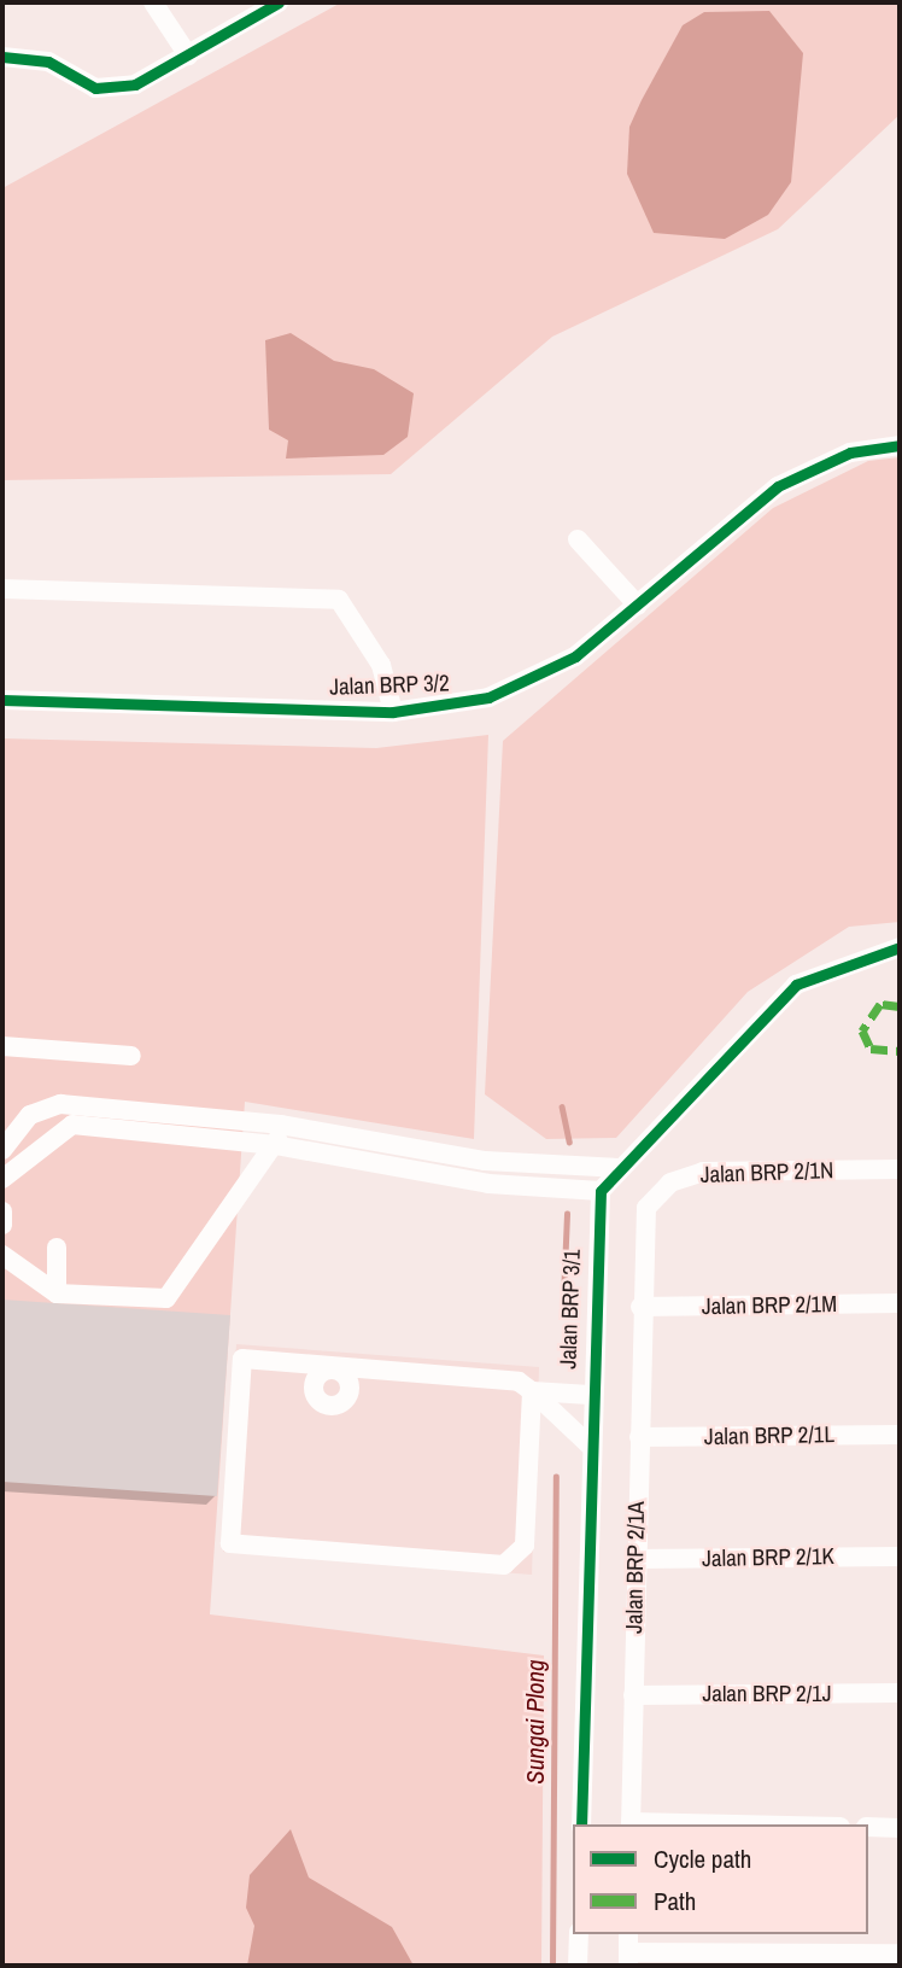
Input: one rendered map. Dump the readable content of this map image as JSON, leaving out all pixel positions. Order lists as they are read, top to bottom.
{
  "streets": {
    "street": [
      "Jalan BRP 3/2",
      "Jalan BRP 2/1N",
      "Jalan BRP 2/1M",
      "Jalan BRP 3/1",
      "Jalan BRP 2/1L",
      "Jalan BRP 2/1K",
      "Jalan BRP 2/1A",
      "Jalan BRP 2/1J"
    ]
  },
  "crossings": [
    ["Jalan BRP 2/1N", "Jalan BRP 2/1M"],
    ["Jalan BRP 2/1N", "Jalan BRP 2/1A"],
    ["Jalan BRP 2/1M", "Jalan BRP 2/1A"],
    ["Jalan BRP 2/1L", "Jalan BRP 2/1A"],
    ["Jalan BRP 2/1K", "Jalan BRP 2/1A"],
    ["Jalan BRP 2/1A", "Jalan BRP 2/1J"]
  ],
  "water": ["Sungai Plong"],
  "legend": ["Cycle path", "Path"]
}
